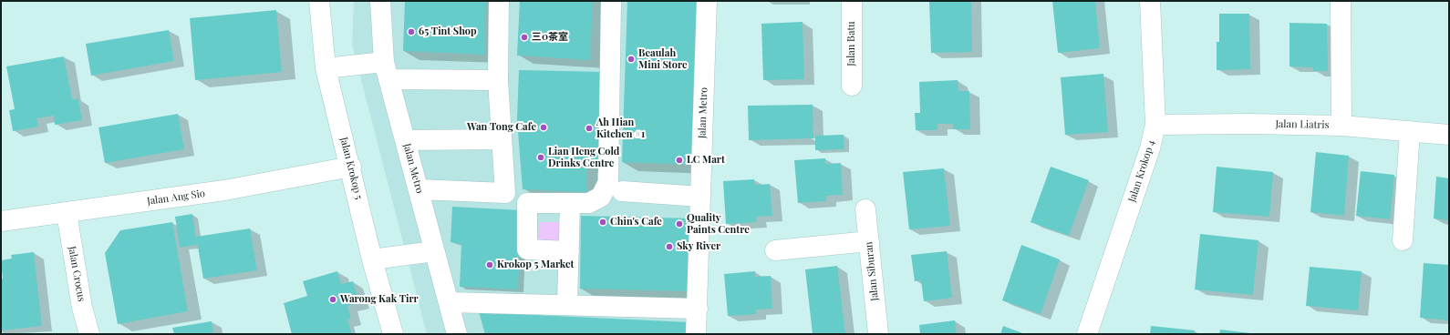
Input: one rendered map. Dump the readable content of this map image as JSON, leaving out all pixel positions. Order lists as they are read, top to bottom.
{
  "streets": {
    "street": [
      "Jalan Batu",
      "Jalan Metro",
      "Jalan Liatris",
      "Jalan Krokop 5",
      "Jalan Krokop 4",
      "Jalan Ang Sio",
      "Jalan Siburan",
      "Jalan Crocus"
    ]
  },
  "crossings": [
    ["Jalan Liatris", "Jalan Krokop 4"],
    ["Jalan Krokop 5", "Jalan Ang Sio"],
    ["Jalan Ang Sio", "Jalan Crocus"]
  ],
  "places": [
    "65 Tint Shop",
    "三0茶室",
    "Beaulah Mini Store",
    "Wan Tong Cafe",
    "Ah Hian Kitchen #1",
    "Lian Heng Cold Drinks Centre",
    "LC Mart",
    "Chin's Cafe",
    "Quality Paints Centre",
    "Sky River",
    "Krokop 5 Market",
    "Warong Kak Tirr"
  ]
}
